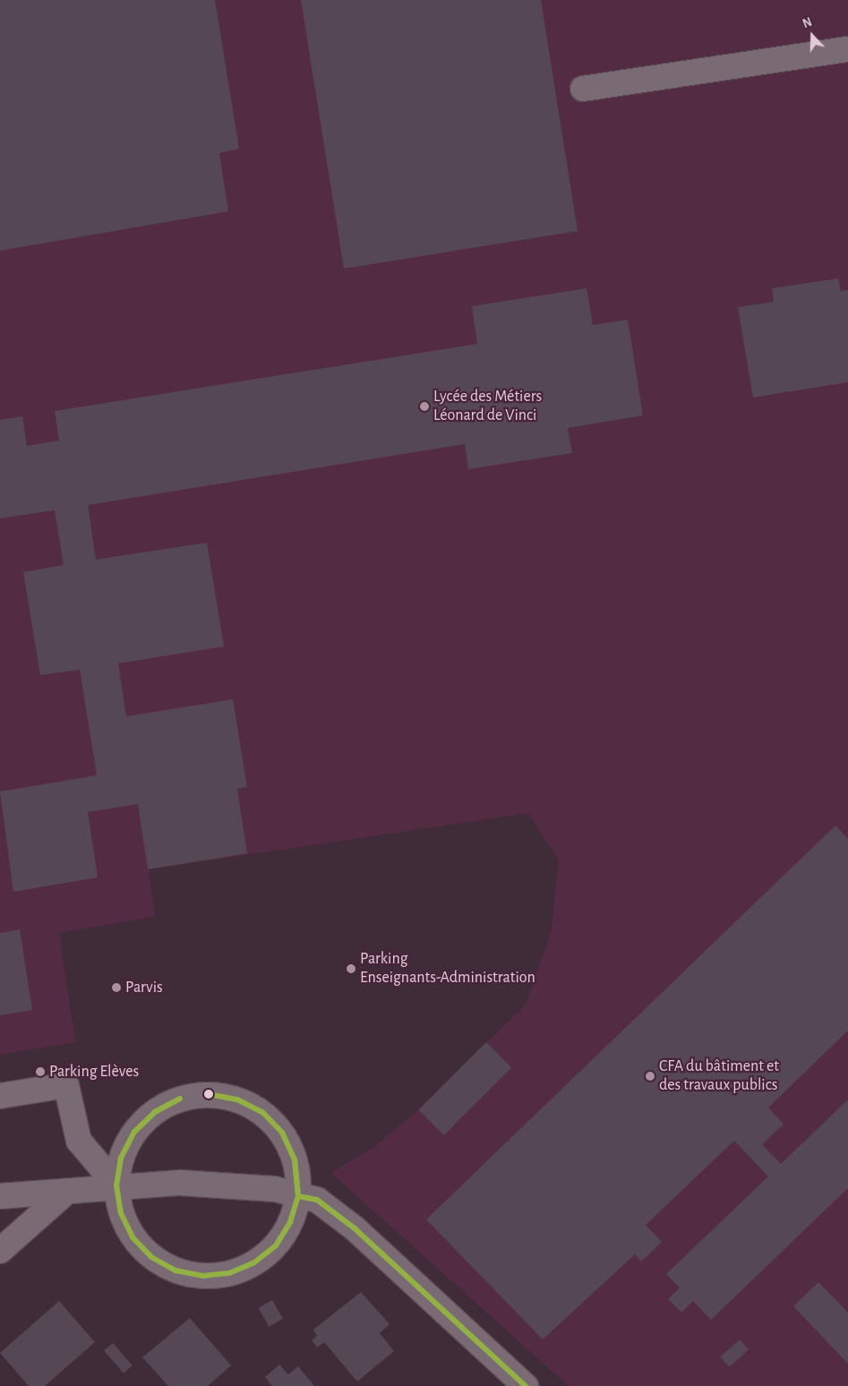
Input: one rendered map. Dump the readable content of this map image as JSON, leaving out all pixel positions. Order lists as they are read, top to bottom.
{
  "places": [
    "Lycée des Métiers Léonard de Vinci",
    "Parking Enseignants-Administration",
    "Parvis",
    "Parking Elèves",
    "CFA du bâtiment et des travaux publics"
  ],
  "north": "top"
}
